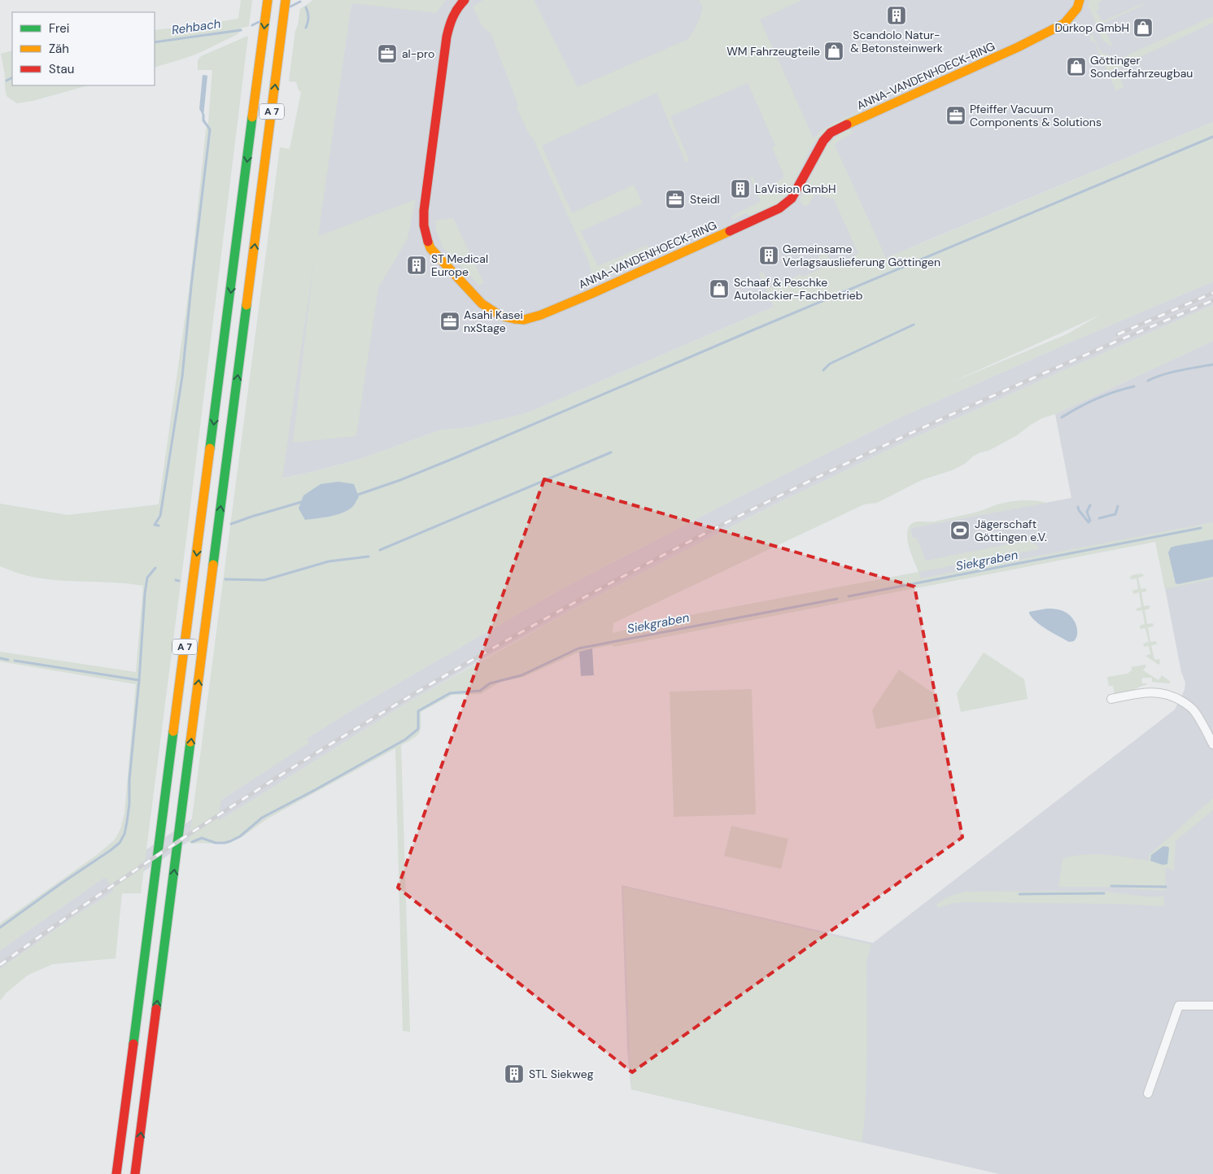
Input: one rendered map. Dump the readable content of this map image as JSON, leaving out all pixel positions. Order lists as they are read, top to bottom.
{
  "streets": {
    "main road": ["ANNA-VANDENHOECK-RING", "A 7"]
  },
  "water": ["Rehbach", "Siekgraben"],
  "places": {
    "building": [
      "Scandolo Natur- & Betonsteinwerk",
      "LaVision GmbH",
      "Gemeinsame Verlagsauslieferung Göttingen",
      "ST Medical Europe",
      "STL Siekweg"
    ],
    "shop": [
      "Dürkop GmbH",
      "WM Fahrzeugteile",
      "Göttinger Sonderfahrzeugbau",
      "Schaaf & Peschke Autolackier-Fachbetrieb"
    ],
    "office": [
      "al-pro",
      "Pfeiffer Vacuum Components & Solutions",
      "Steidl",
      "Asahi Kasei nxStage"
    ],
    "sports": ["Jägerschaft Göttingen e.V."]
  },
  "legend": ["Frei", "Zäh", "Stau"]
}
